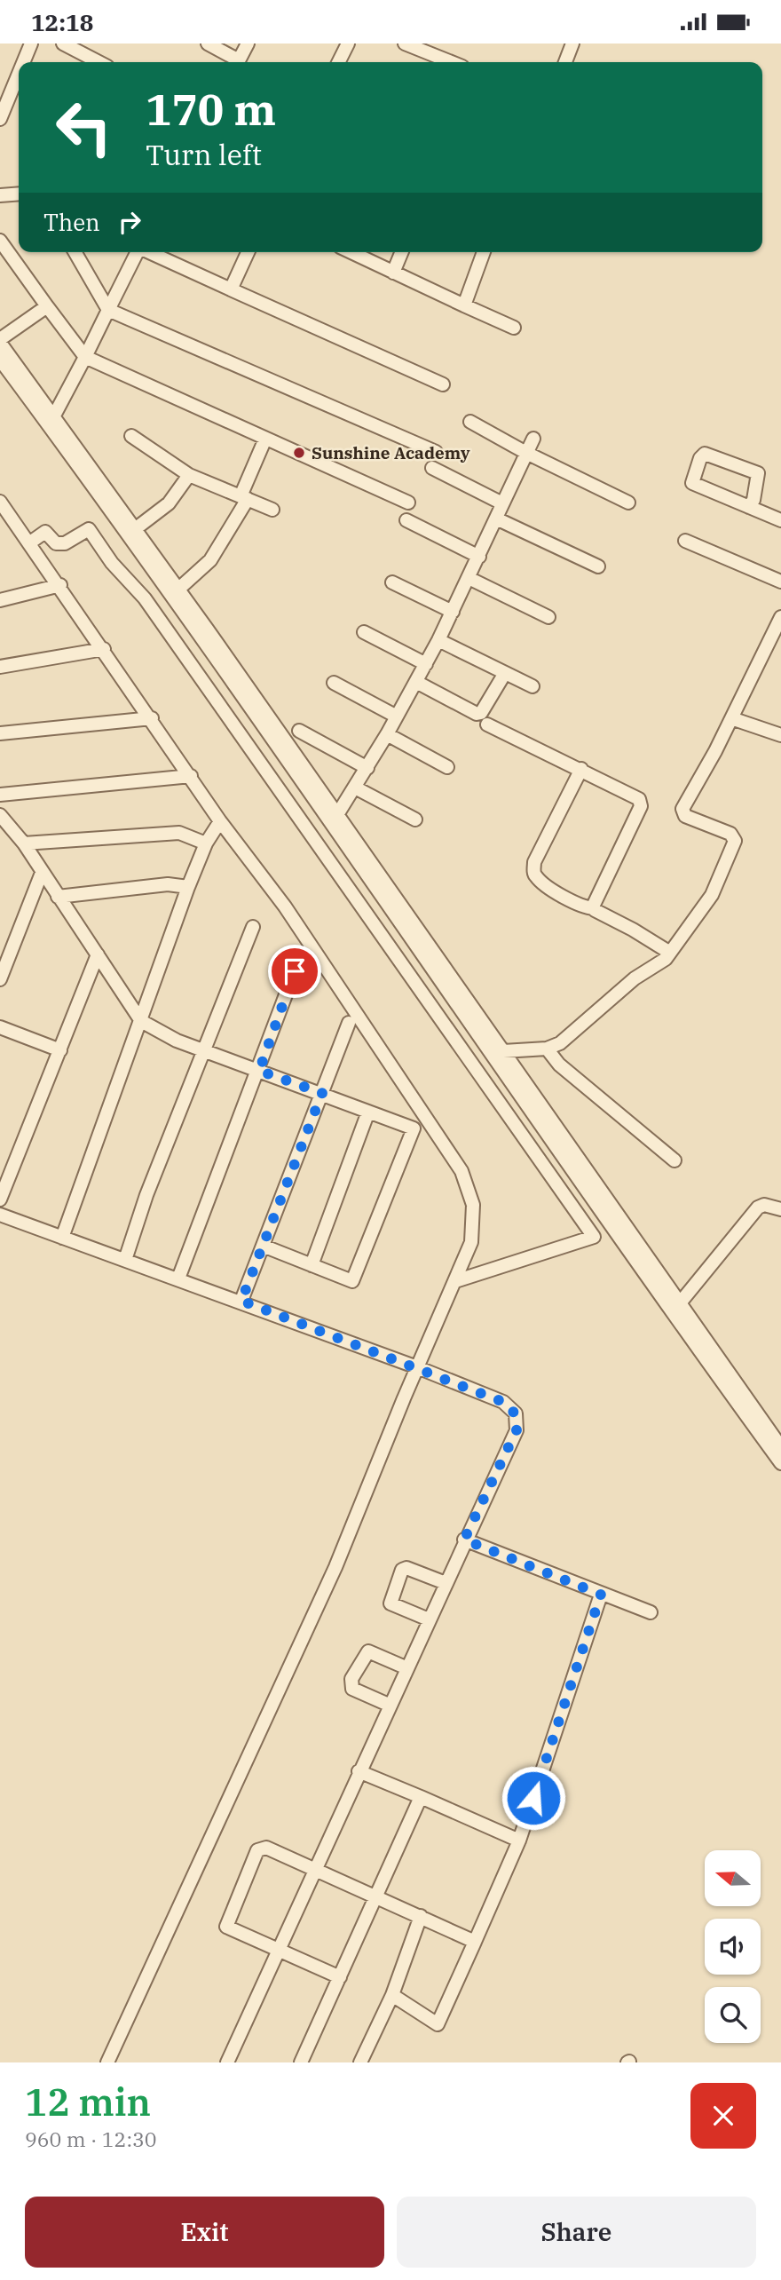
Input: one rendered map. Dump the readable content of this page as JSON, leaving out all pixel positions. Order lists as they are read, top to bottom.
{
  "places": ["Sunshine Academy"],
  "north": "left",
  "page": {
    "status": "12:18",
    "turn": ["170 m", "Turn left"],
    "then": "Then",
    "heading": ["12 min", "960 m · 12:30"],
    "buttons": ["Exit", "Share"]
  }
}
